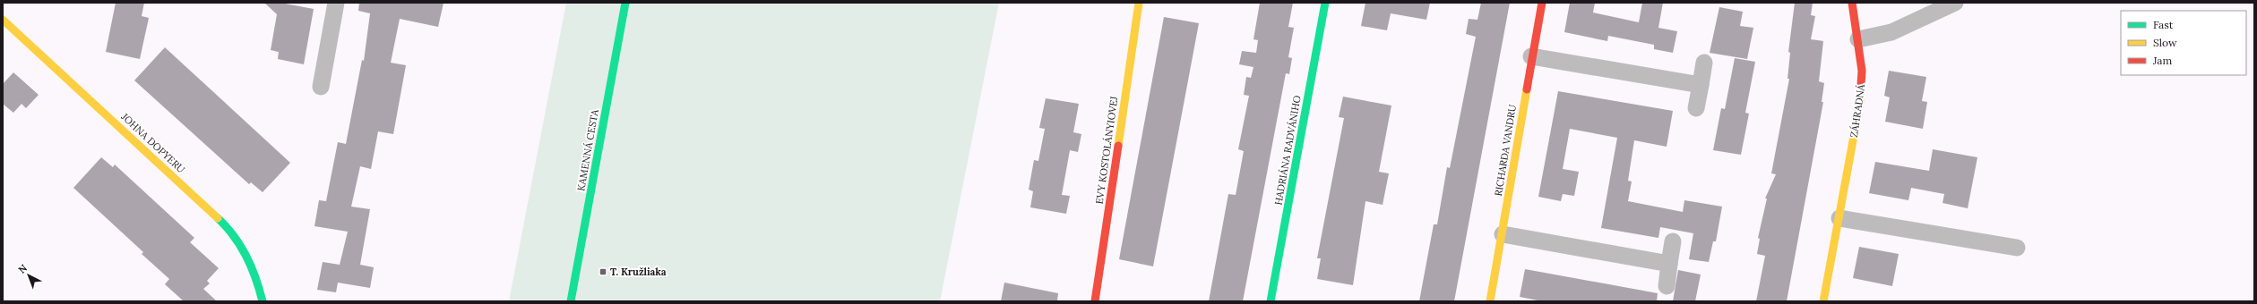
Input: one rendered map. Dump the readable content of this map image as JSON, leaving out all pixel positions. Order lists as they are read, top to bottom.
{
  "streets": {
    "street": [
      "ZÁHRADNÁ",
      "JOHNA DOPYERU",
      "KAMENNÁ CESTA",
      "EVY KOSTOLÁNYIOVEJ",
      "HADRIÁNA RADVÁNIHO",
      "RICHARDA VANDRU"
    ]
  },
  "places": {
    "transit": ["T. Kružliaka"]
  },
  "legend": ["Fast", "Slow", "Jam"],
  "north": "top left"
}
